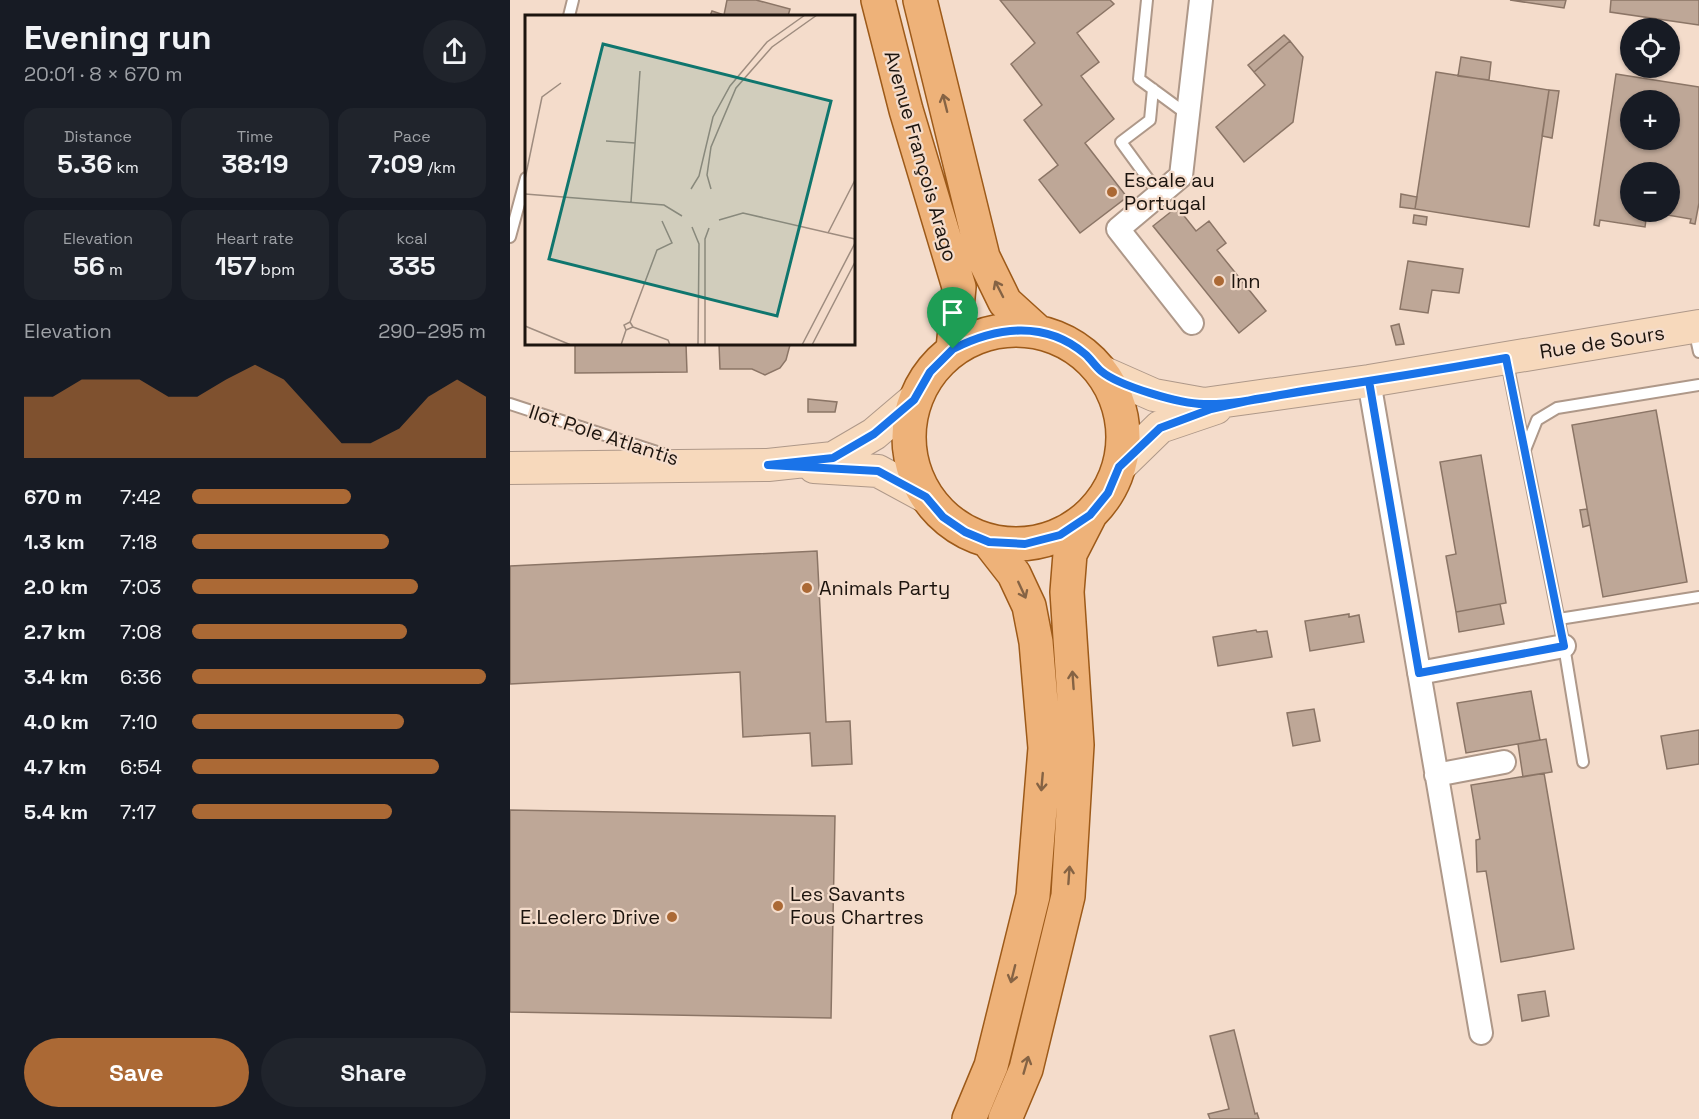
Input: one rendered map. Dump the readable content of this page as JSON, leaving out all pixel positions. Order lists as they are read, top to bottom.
{
  "streets": {
    "main road": ["Avenue François Arago", "Rue de Sours"],
    "lane": ["Ilot Pole Atlantis"]
  },
  "places": [
    "Escale au Portugal",
    "Inn",
    "Animals Party",
    "Les Savants Fous Chartres",
    "E.Leclerc Drive"
  ],
  "page": {
    "heading": ["Evening run", "20:01 · 8 × 670 m"],
    "map_buttons": ["+", "−"],
    "stats": [
      ["Distance", "5.36 km"],
      ["Time", "38:19"],
      ["Pace", "7:09 /km"],
      ["Elevation", "56 m"],
      ["Heart rate", "157 bpm"],
      ["kcal", "335"]
    ],
    "chart": ["Elevation", "290–295 m"],
    "list": [
      {
        "name": "670 m",
        "note": "7:42"
      },
      {
        "name": "1.3 km",
        "note": "7:18"
      },
      {
        "name": "2.0 km",
        "note": "7:03"
      },
      {
        "name": "2.7 km",
        "note": "7:08"
      },
      {
        "name": "3.4 km",
        "note": "6:36"
      },
      {
        "name": "4.0 km",
        "note": "7:10"
      },
      {
        "name": "4.7 km",
        "note": "6:54"
      },
      {
        "name": "5.4 km",
        "note": "7:17"
      }
    ],
    "buttons": ["Save", "Share"]
  }
}
